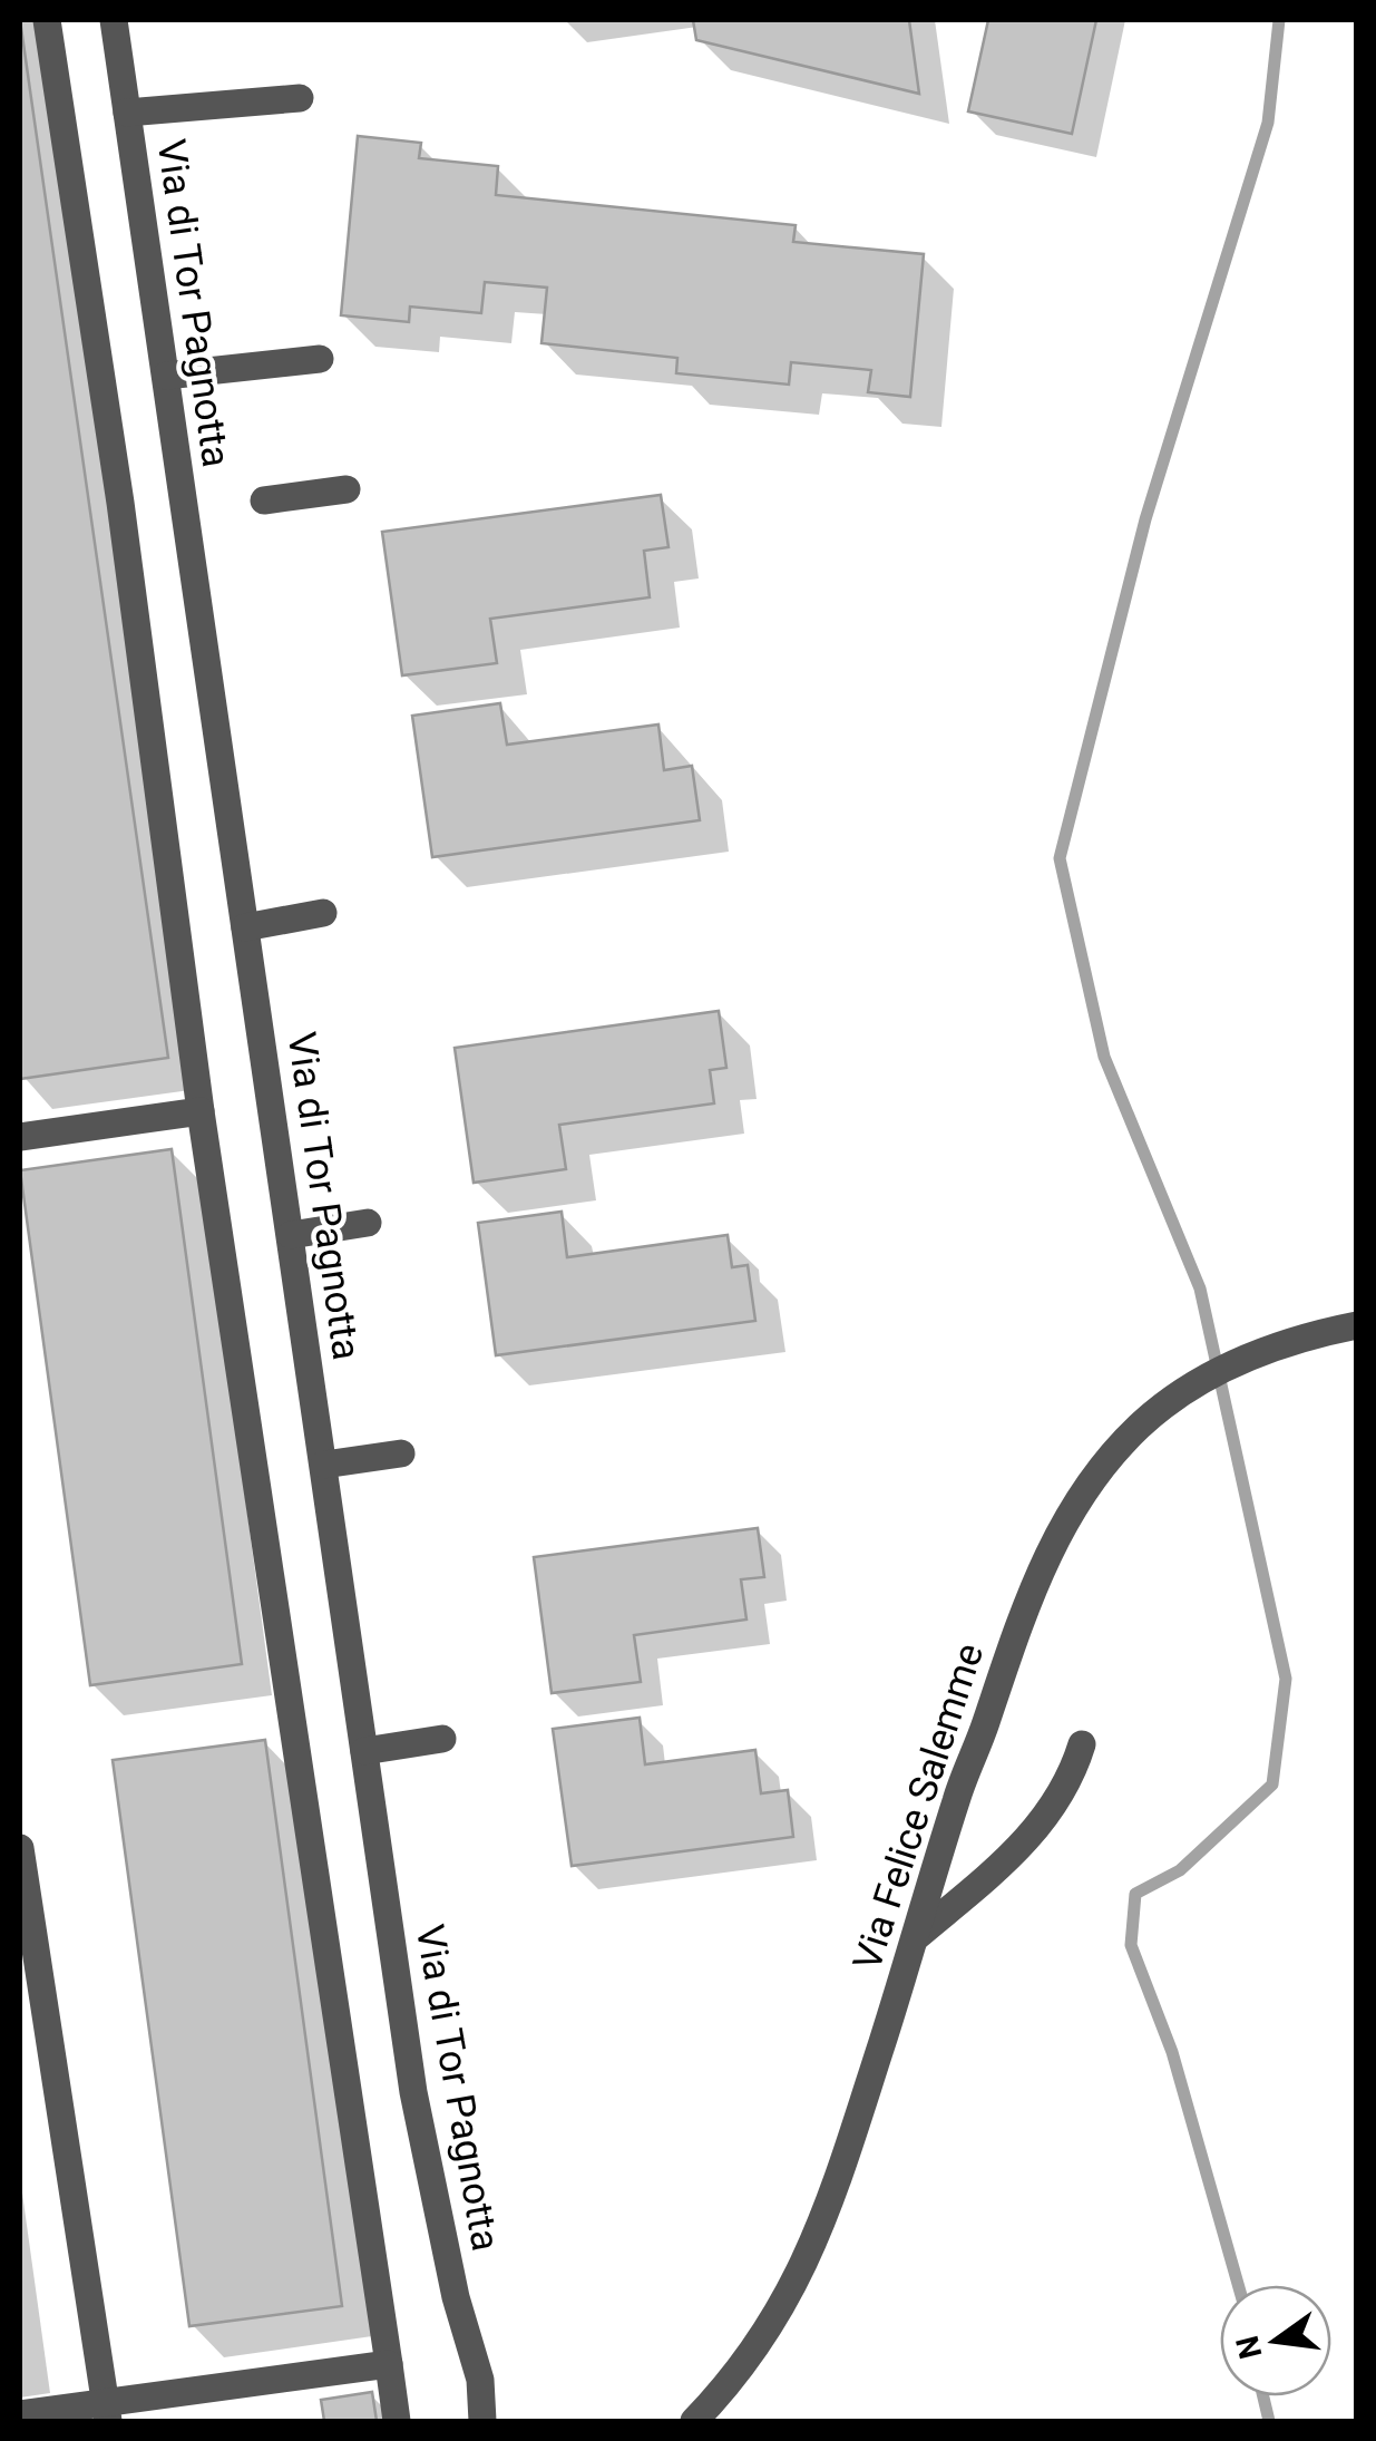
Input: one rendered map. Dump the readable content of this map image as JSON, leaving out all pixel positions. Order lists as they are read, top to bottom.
{
  "streets": {
    "street": ["Via di Tor Pagnotta", "Via Felice Salemme"]
  },
  "north": "left"
}
